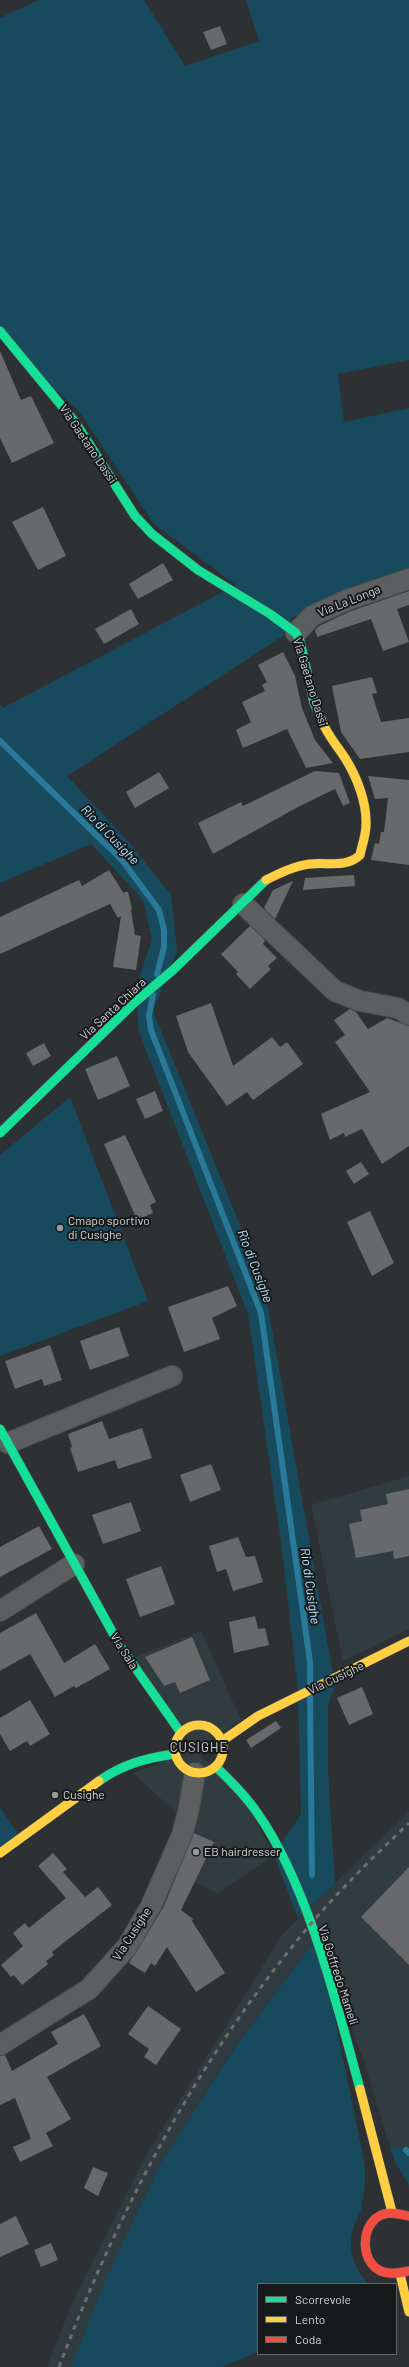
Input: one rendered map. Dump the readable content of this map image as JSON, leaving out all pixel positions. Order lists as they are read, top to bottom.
{
  "streets": {
    "street": [
      "Via Gaetano Dassi",
      "Via La Longa",
      "Via Santa Chiara",
      "Via Sala",
      "Via Cusighe",
      "Via Goffredo Mameli"
    ]
  },
  "crossings": [
    ["Via Gaetano Dassi", "Via La Longa"],
    ["Via Gaetano Dassi", "Via Santa Chiara"],
    ["Via Sala", "Via Cusighe"],
    ["Via Sala", "Via Goffredo Mameli"],
    ["Via Cusighe", "Via Goffredo Mameli"]
  ],
  "districts": ["CUSIGHE"],
  "water": ["Rio di Cusighe"],
  "places": ["Cmapo sportivo di Cusighe", "Cusighe", "EB hairdresser"],
  "legend": ["Scorrevole", "Lento", "Coda"]
}
